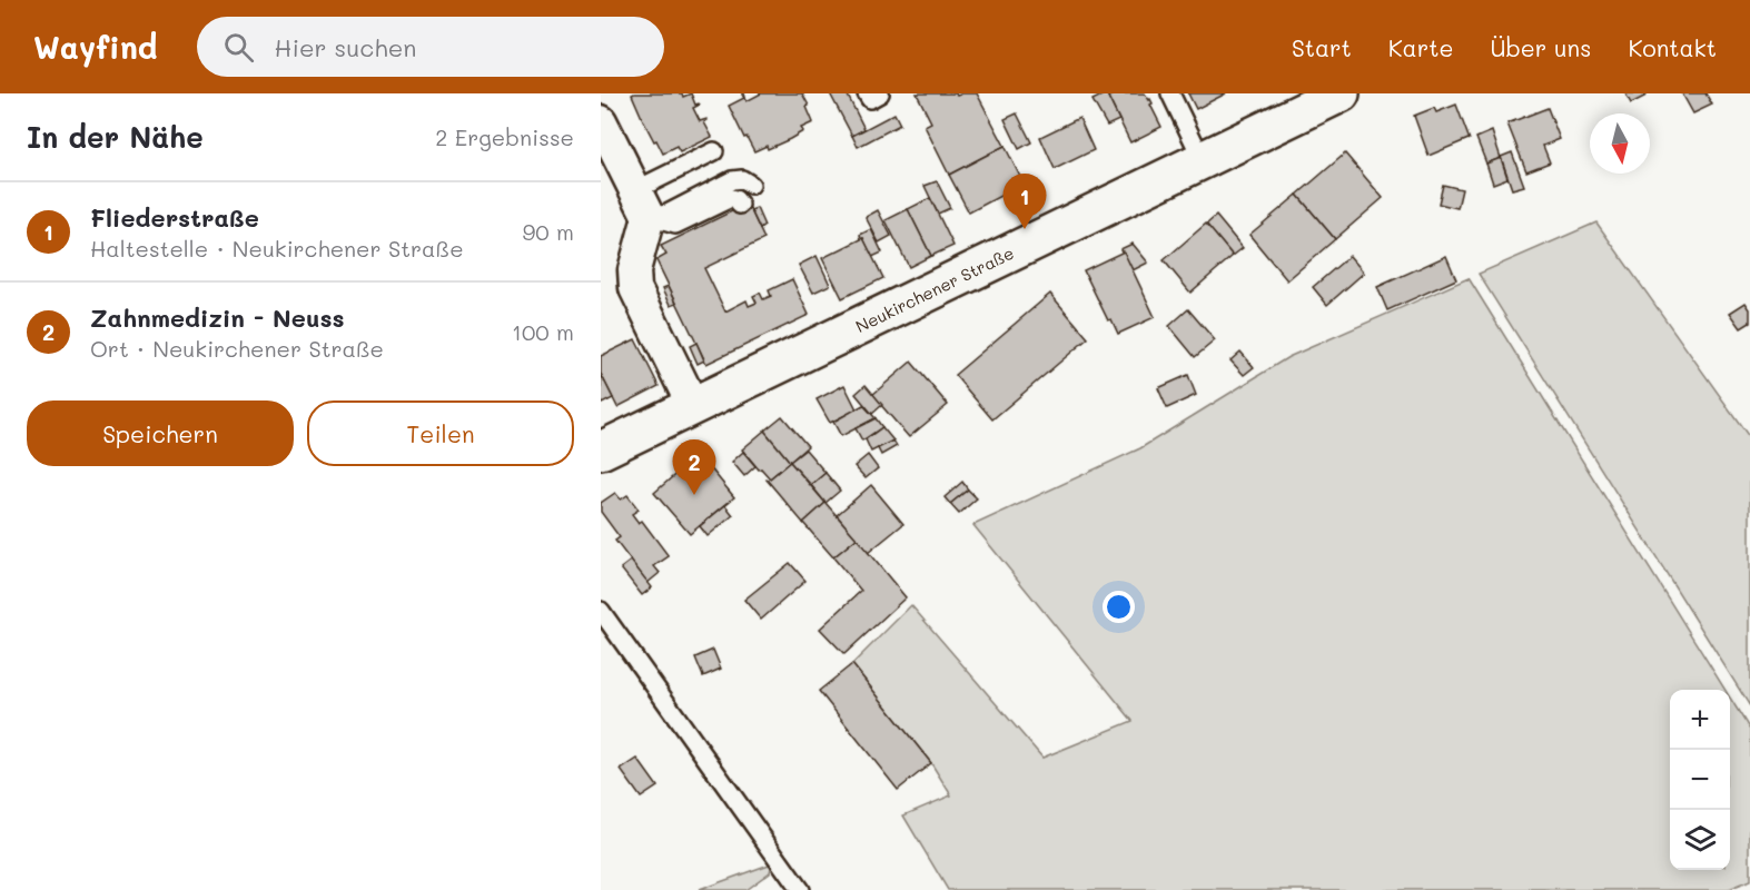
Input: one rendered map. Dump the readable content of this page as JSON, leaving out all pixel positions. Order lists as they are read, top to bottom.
{
  "streets": {
    "street": ["Neukirchener Straße"]
  },
  "north": "bottom",
  "page": {
    "header": "Wayfind",
    "search": "Hier suchen",
    "nav": [
      "Start",
      "Karte",
      "Über uns",
      "Kontakt"
    ],
    "heading": ["In der Nähe", "2 Ergebnisse"],
    "pins": ["1", "2"],
    "list": [
      {
        "mark": "1",
        "name": "Fliederstraße",
        "note": "Haltestelle · Neukirchener Straße",
        "value": "90 m"
      },
      {
        "mark": "2",
        "name": "Zahnmedizin - Neuss",
        "note": "Ort · Neukirchener Straße",
        "value": "100 m"
      }
    ],
    "buttons": ["Speichern", "Teilen"],
    "map_buttons": ["+", "−"]
  }
}
